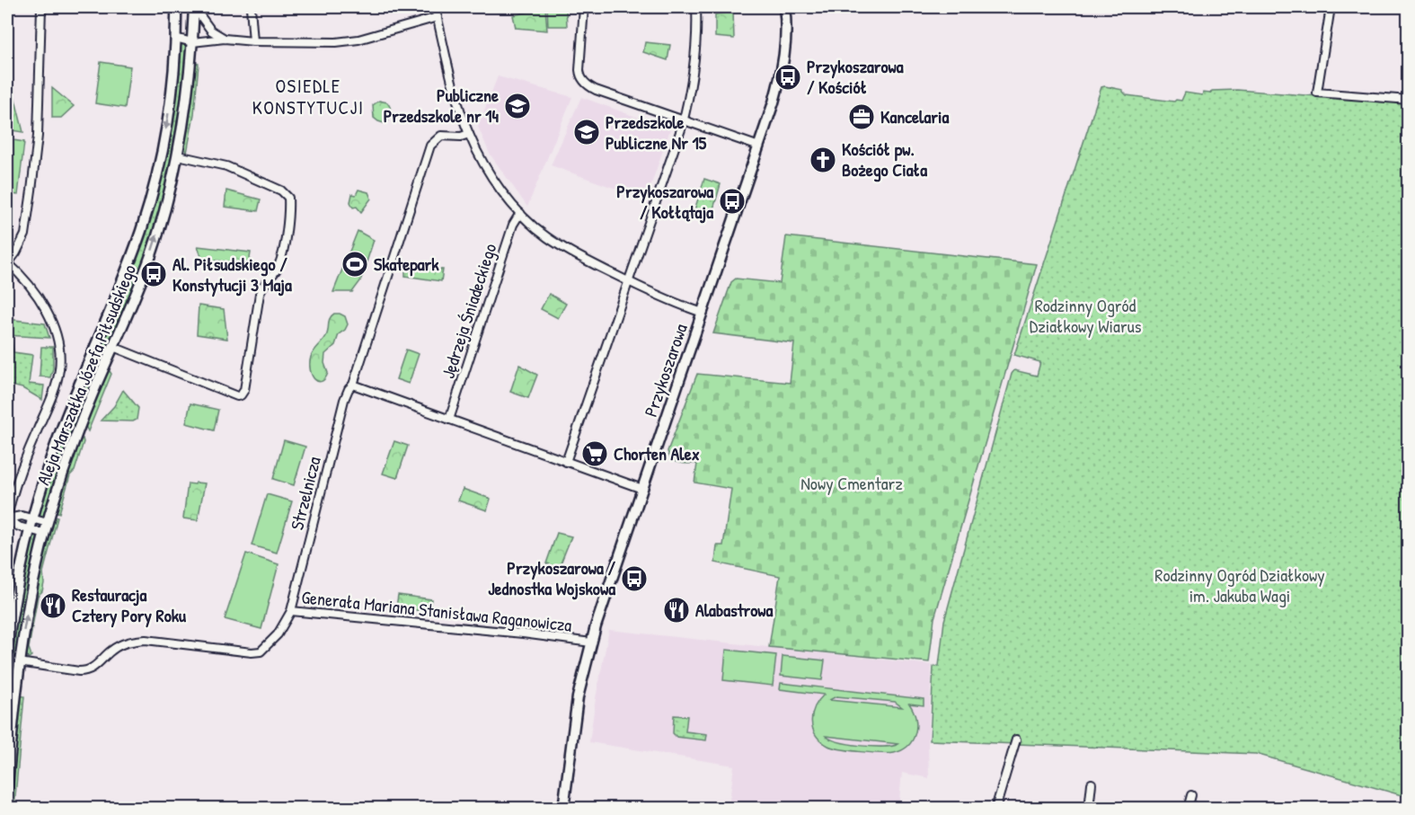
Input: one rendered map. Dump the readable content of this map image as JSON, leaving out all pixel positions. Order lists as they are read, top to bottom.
{
  "streets": {
    "street": [
      "Jędrzeja Śniadeckiego",
      "Przykoszarowa",
      "Aleja Marszałka Józefa Piłsudskiego",
      "Strzelnicza",
      "Generała Mariana Stanisława Raganowicza"
    ]
  },
  "crossings": [
    ["Przykoszarowa", "Generała Mariana Stanisława Raganowicza"],
    ["Aleja Marszałka Józefa Piłsudskiego", "Generała Mariana Stanisława Raganowicza"],
    ["Strzelnicza", "Generała Mariana Stanisława Raganowicza"]
  ],
  "districts": ["OSIEDLE KONSTYTUCJI"],
  "parks": ["Rodzinny Ogród Działkowy Wiarus", "Nowy Cmentarz", "Rodzinny Ogród Działkowy im. Jakuba Wagi"],
  "places": {
    "bus stop": [
      "Przykoszarowa / Kościół",
      "Przykoszarowa / Kołłątaja",
      "Al. Piłsudskiego / Konstytucji 3 Maja",
      "Przykoszarowa / Jednostka Wojskowa"
    ],
    "school or university": ["Publiczne Przedszkole nr 14", "Przedszkole Publiczne Nr 15"],
    "office": ["Kancelaria"],
    "church": ["Kościół pw. Bożego Ciała"],
    "sports": ["Skatepark"],
    "supermarket": ["Chorten Alex"],
    "restaurant": ["Restauracja Cztery Pory Roku", "Alabastrowa"]
  }
}
